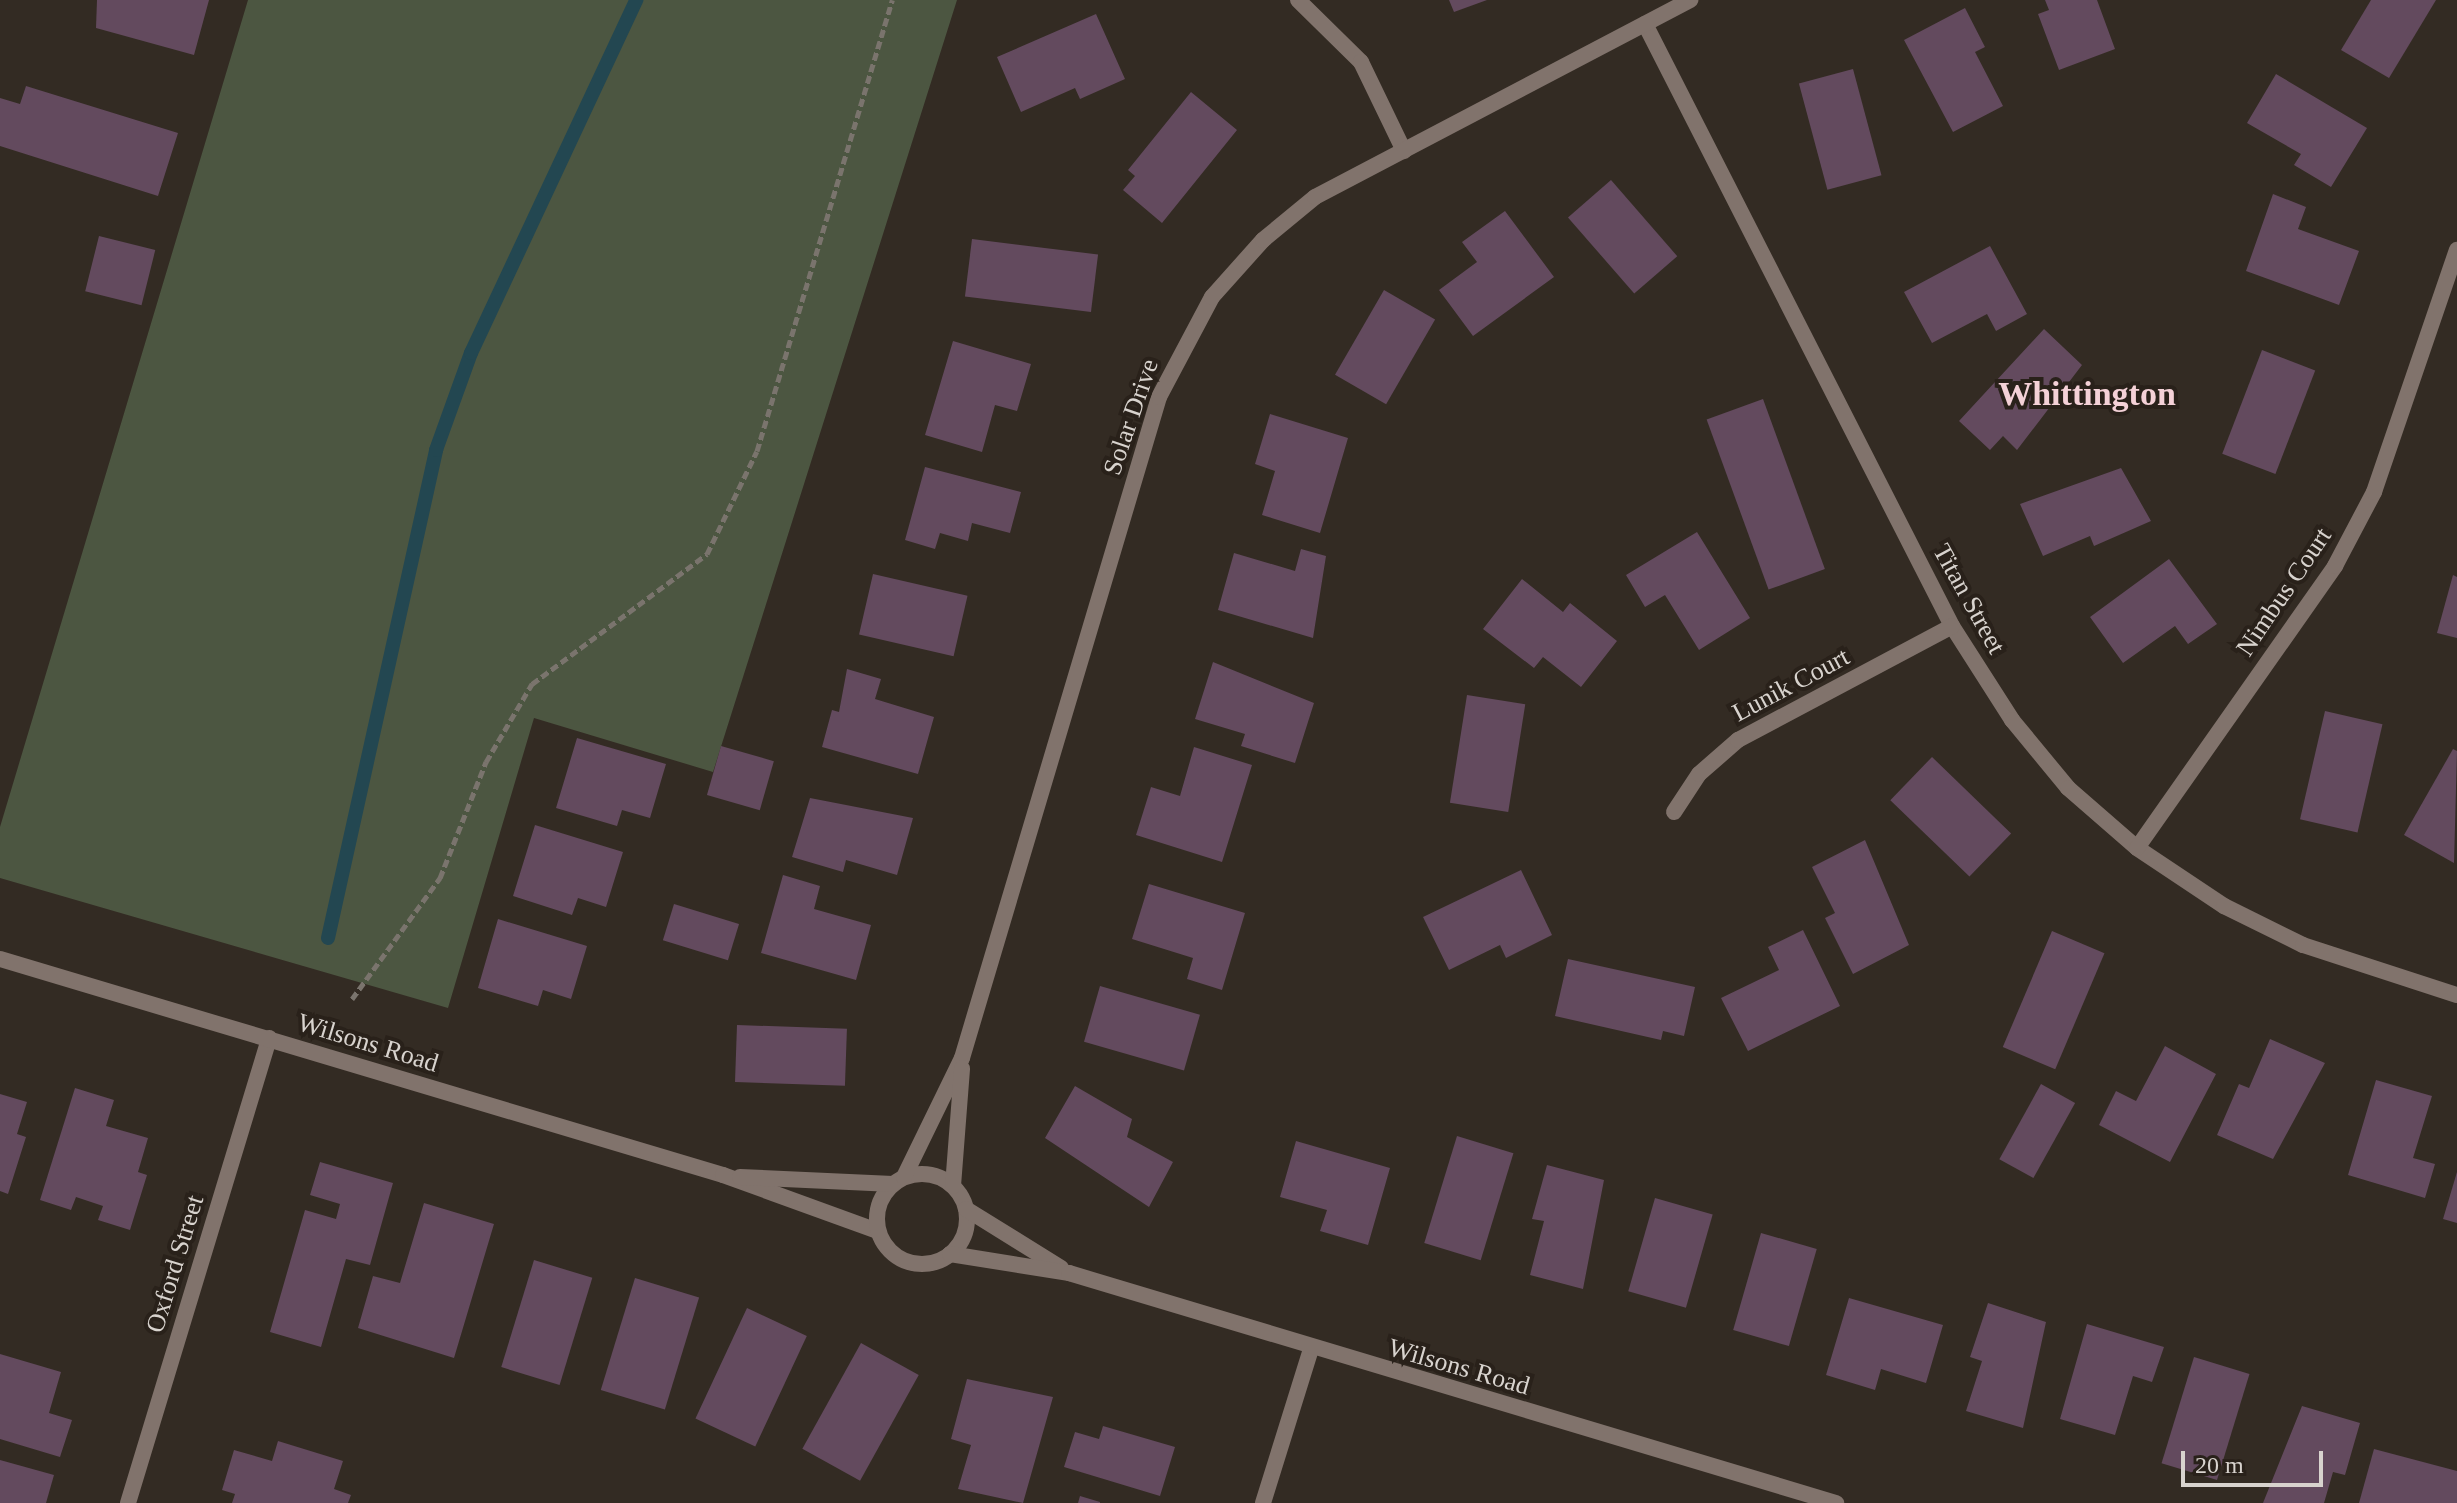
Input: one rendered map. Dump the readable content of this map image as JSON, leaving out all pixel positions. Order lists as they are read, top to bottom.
{
  "streets": {
    "street": [
      "Solar Drive",
      "Nimbus Court",
      "Titan Street",
      "Lunik Court",
      "Wilsons Road",
      "Oxford Street"
    ]
  },
  "crossings": [
    ["Solar Drive", "Titan Street"],
    ["Solar Drive", "Wilsons Road"],
    ["Nimbus Court", "Titan Street"],
    ["Titan Street", "Lunik Court"],
    ["Wilsons Road", "Oxford Street"]
  ],
  "districts": ["Whittington"],
  "scale_bar": "20 m"
}
